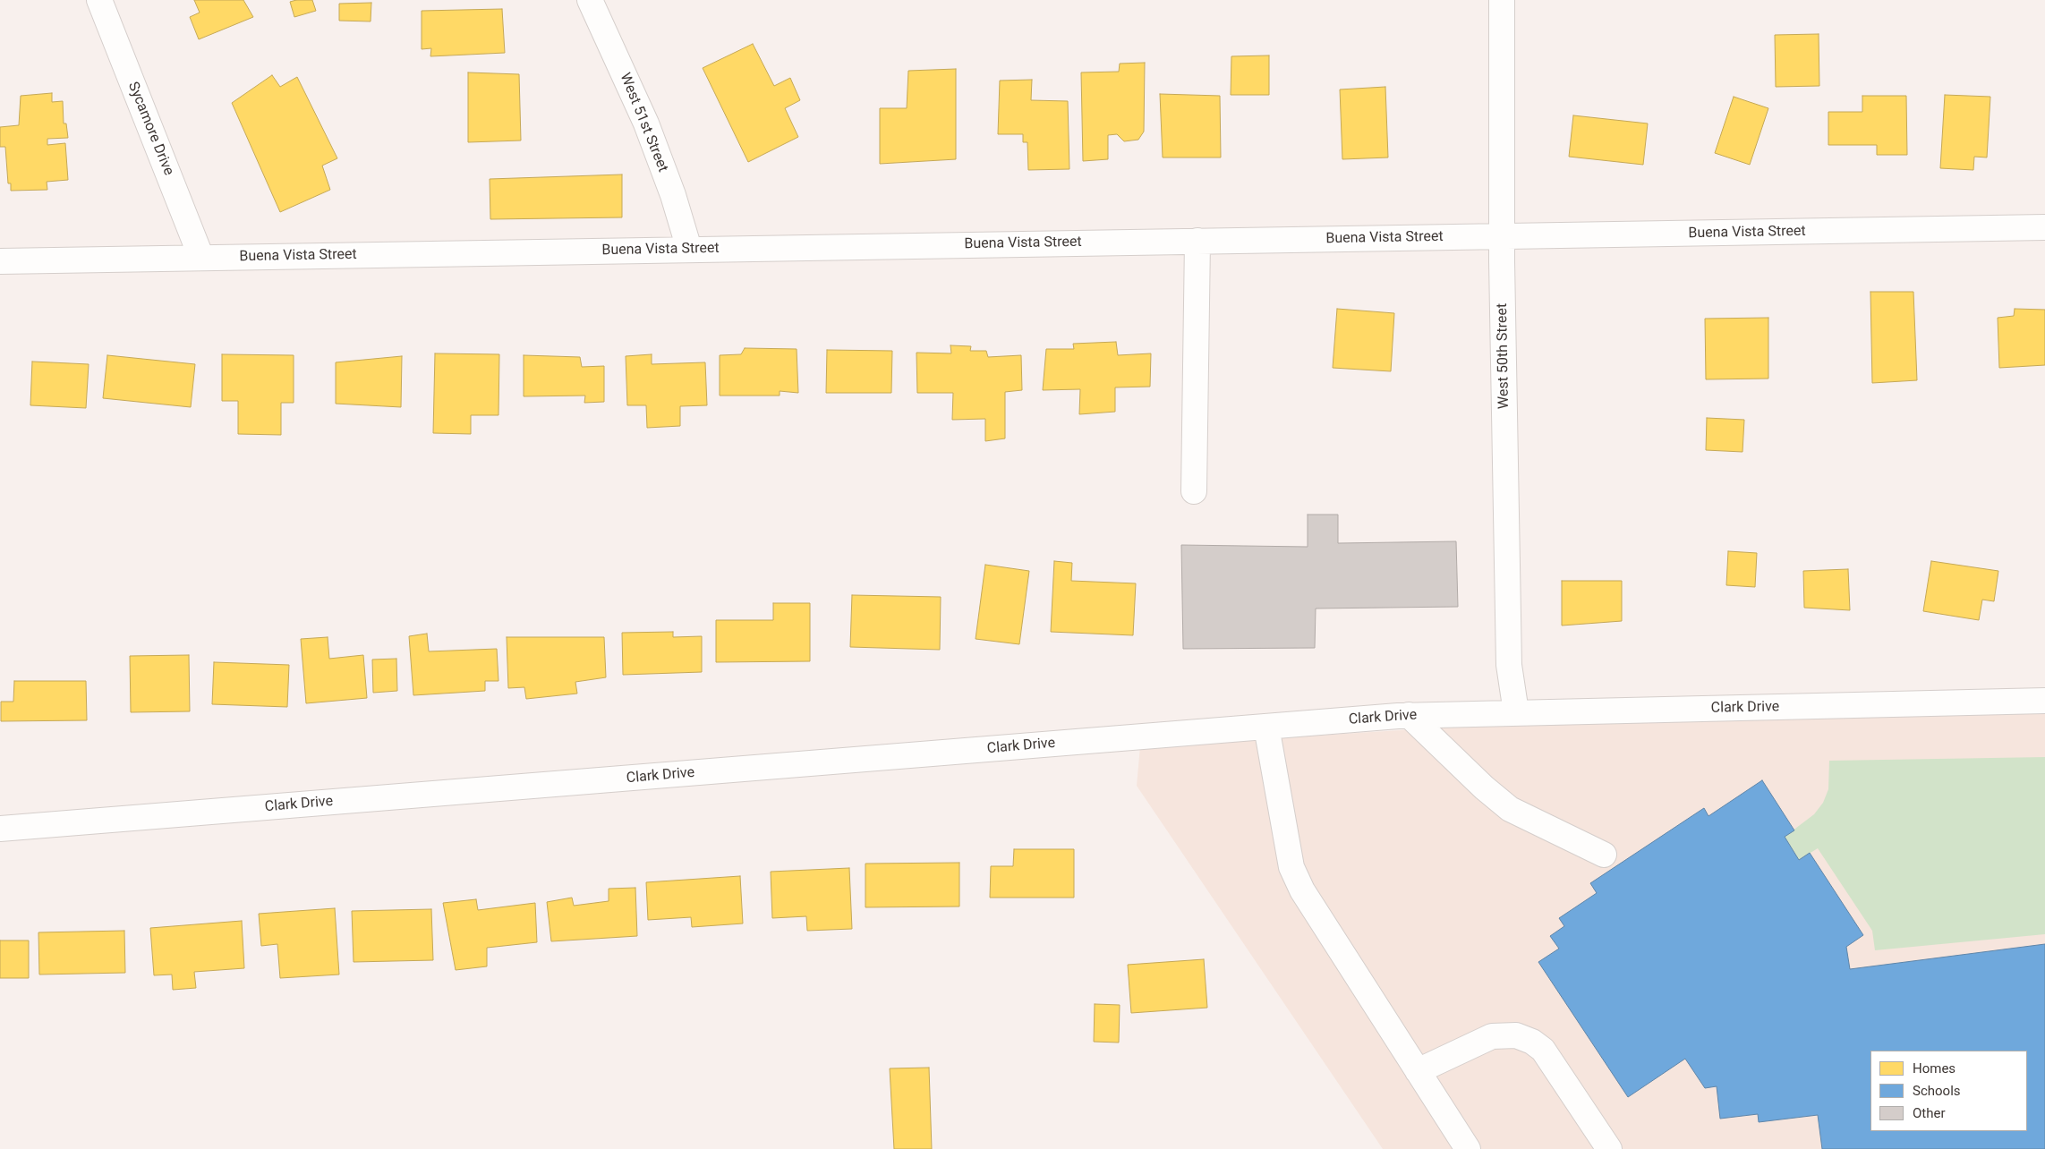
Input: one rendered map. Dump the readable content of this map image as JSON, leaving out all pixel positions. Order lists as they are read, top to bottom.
{
  "streets": {
    "street": [
      "West 51st Street",
      "Sycamore Drive",
      "Buena Vista Street",
      "West 50th Street",
      "Clark Drive"
    ]
  },
  "crossings": [
    ["West 51st Street", "Buena Vista Street"],
    ["Sycamore Drive", "Buena Vista Street"],
    ["Buena Vista Street", "West 50th Street"],
    ["West 50th Street", "Clark Drive"]
  ],
  "legend": ["Homes", "Schools", "Other"]
}
